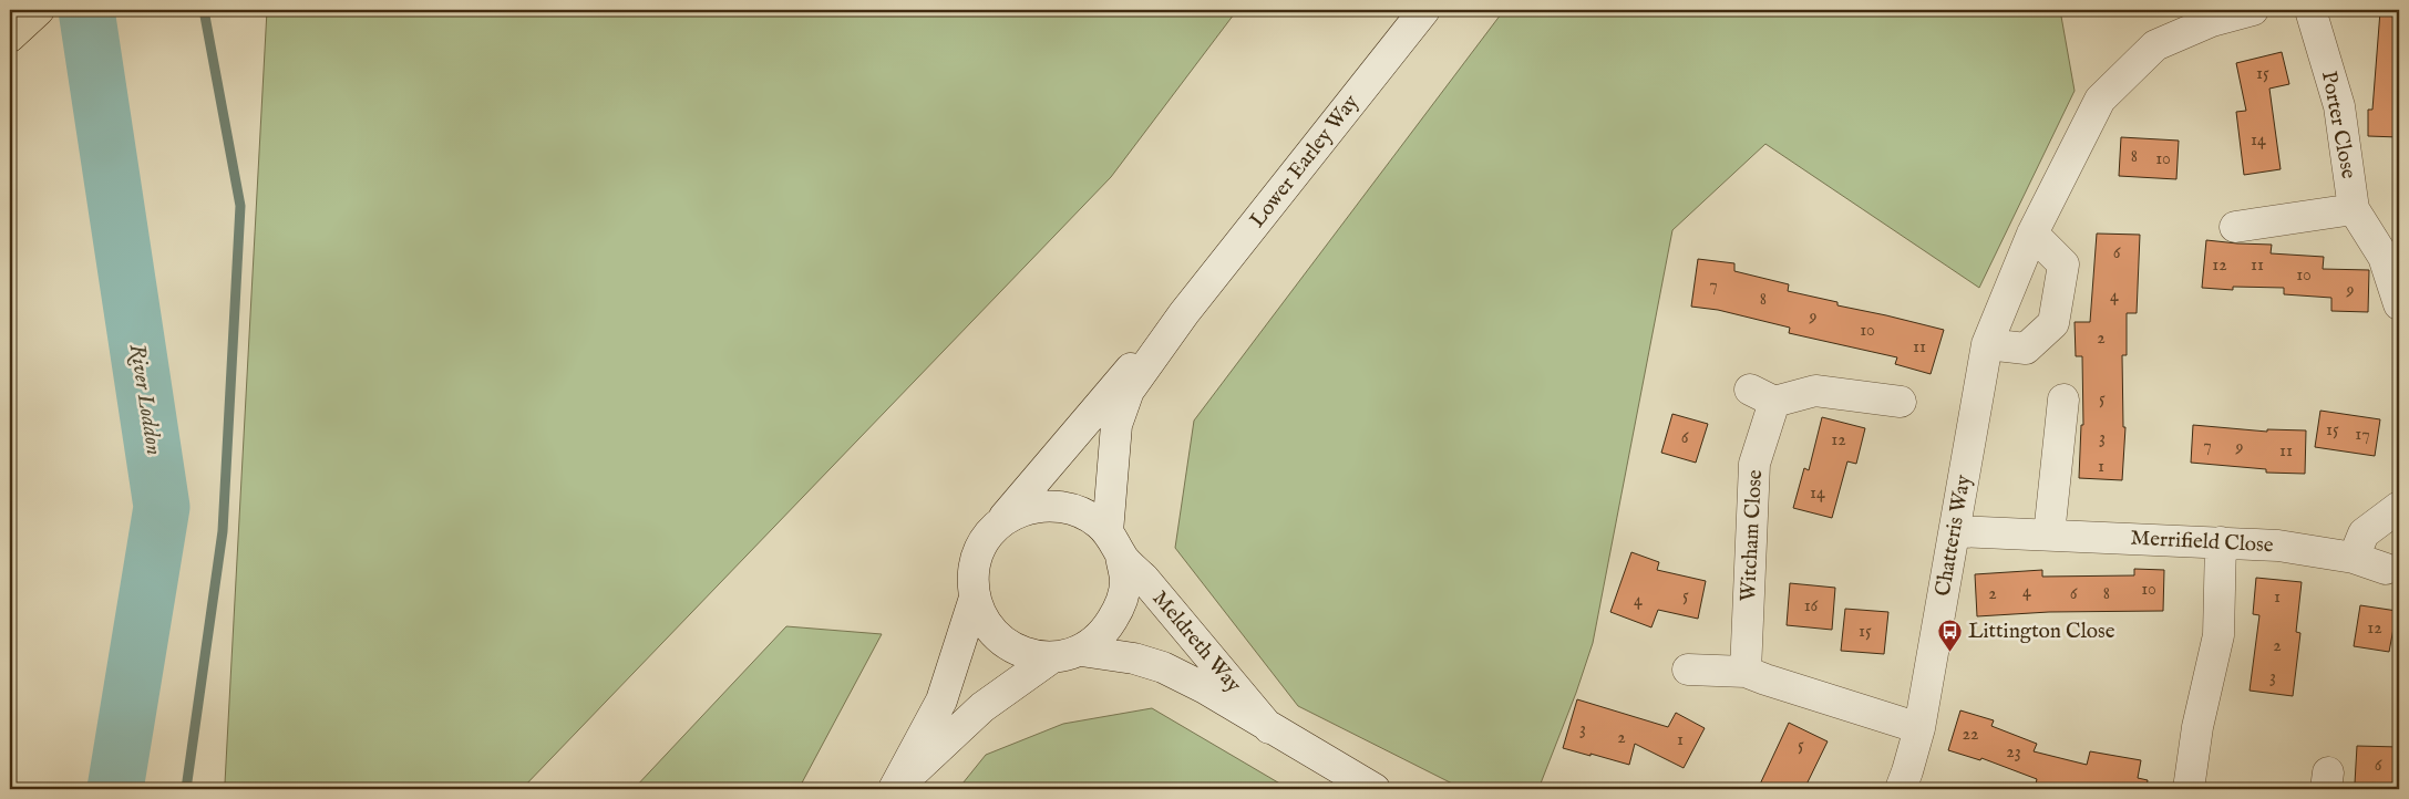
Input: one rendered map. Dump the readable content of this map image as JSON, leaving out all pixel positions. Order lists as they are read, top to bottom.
{
  "streets": {
    "street": [
      "Porter Close",
      "Lower Earley Way",
      "Witcham Close",
      "Chatteris Way",
      "Merrifield Close",
      "Meldreth Way"
    ]
  },
  "crossings": [
    ["Lower Earley Way", "Meldreth Way"],
    ["Chatteris Way", "Merrifield Close"]
  ],
  "water": ["River Loddon"],
  "places": {
    "bus stop": ["Littington Close"]
  },
  "house_numbers": [
    "15",
    "14",
    "8",
    "10",
    "6",
    "12",
    "11",
    "10",
    "7",
    "9",
    "4",
    "8",
    "9",
    "10",
    "2",
    "11",
    "5",
    "15",
    "17",
    "6",
    "3",
    "12",
    "7",
    "9",
    "11",
    "1",
    "14",
    "10",
    "4",
    "2",
    "6",
    "8",
    "5",
    "1",
    "4",
    "16",
    "12",
    "15",
    "2",
    "3",
    "3",
    "22",
    "2",
    "1",
    "5",
    "23",
    "6"
  ]
}
